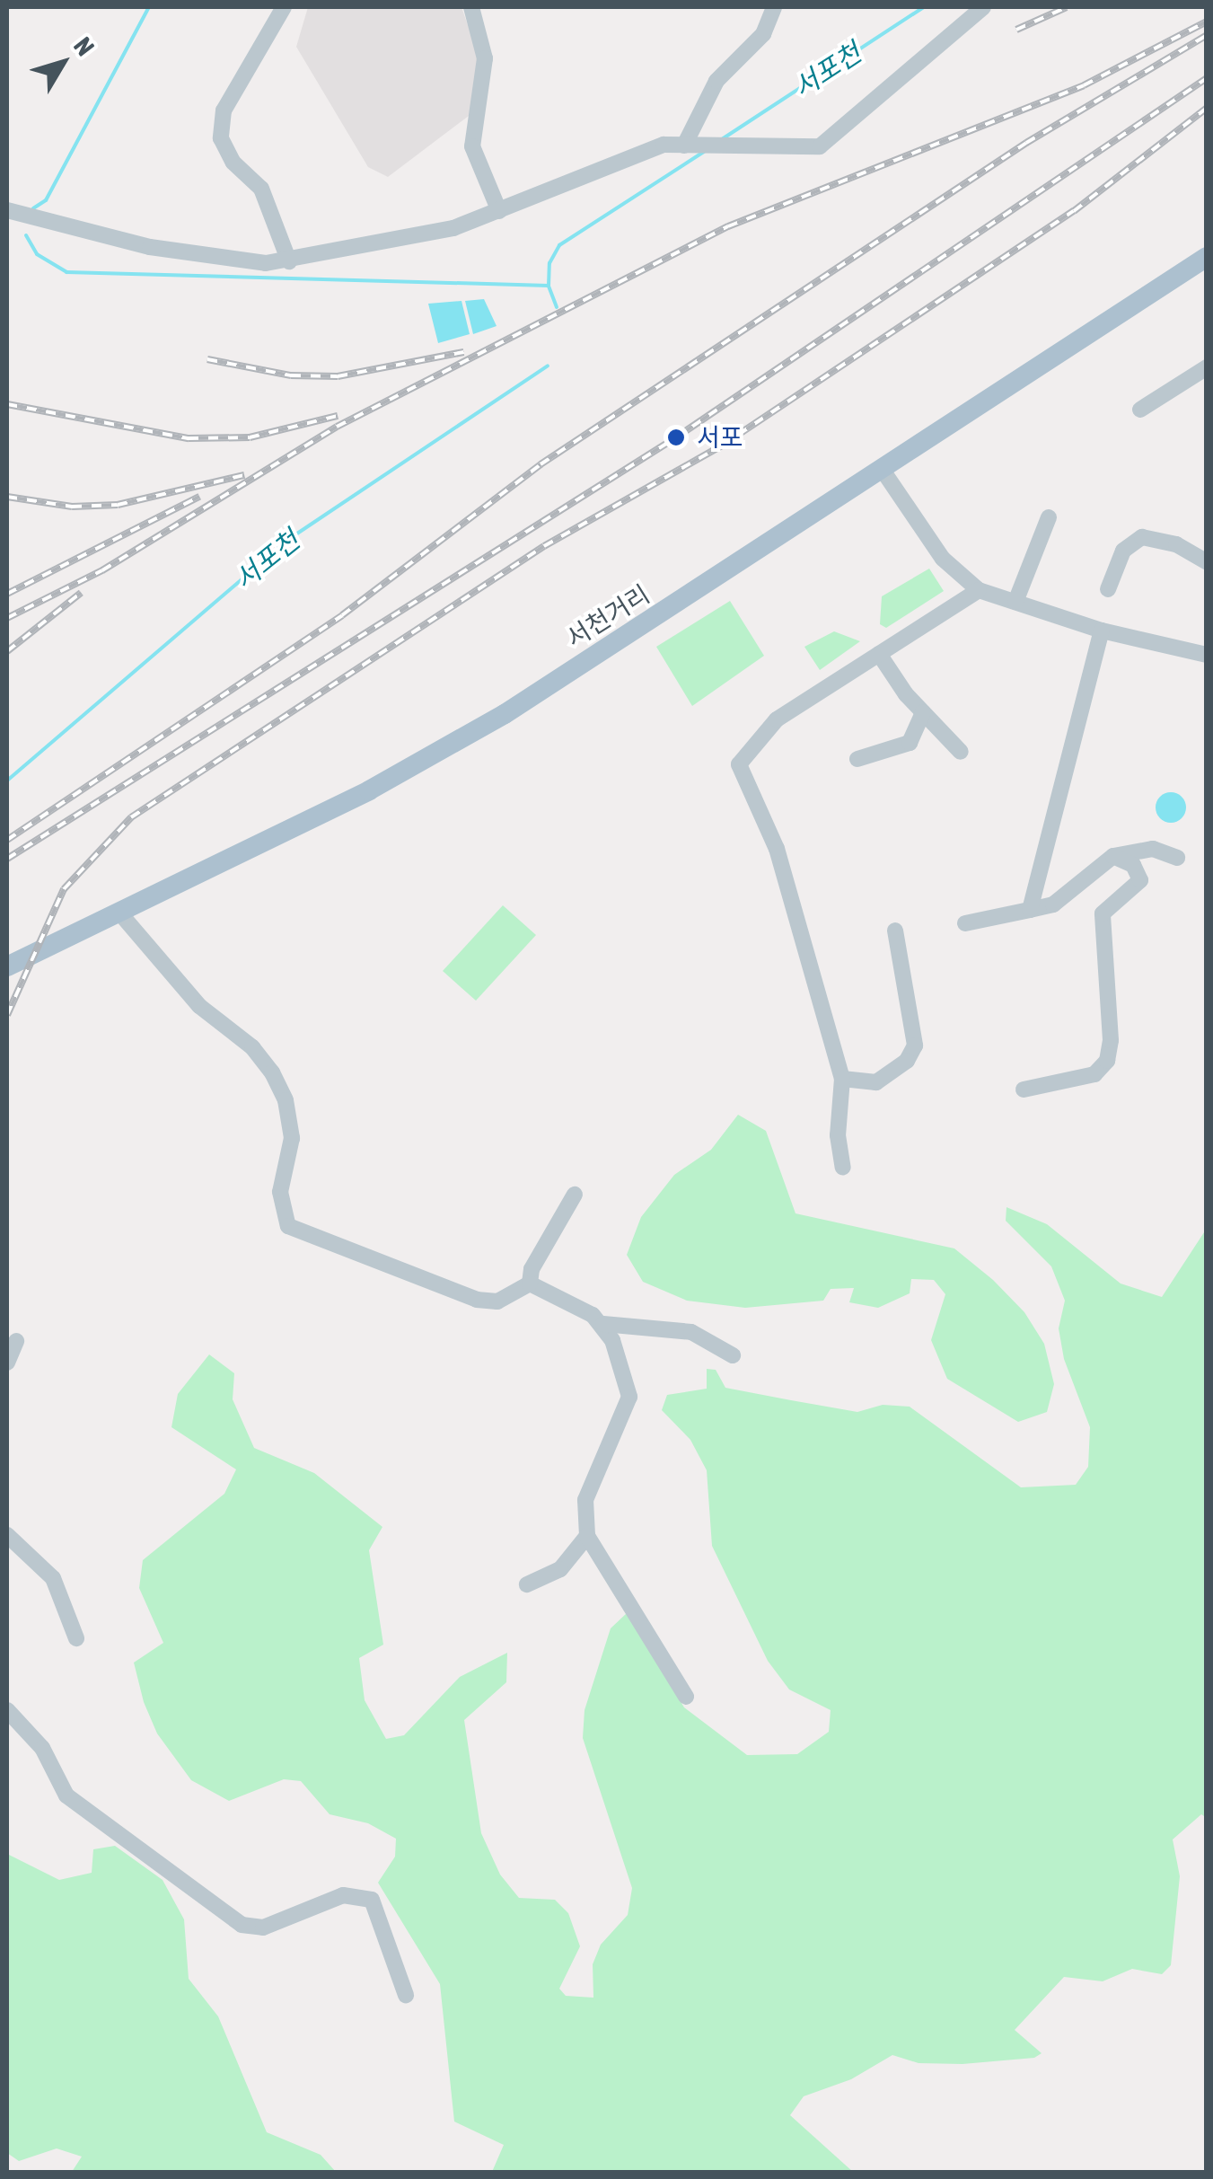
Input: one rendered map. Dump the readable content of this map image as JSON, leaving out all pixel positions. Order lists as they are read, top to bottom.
{
  "streets": {
    "main road": ["서천거리"]
  },
  "water": ["서포천"],
  "places": ["서포"],
  "north": "top right"
}
